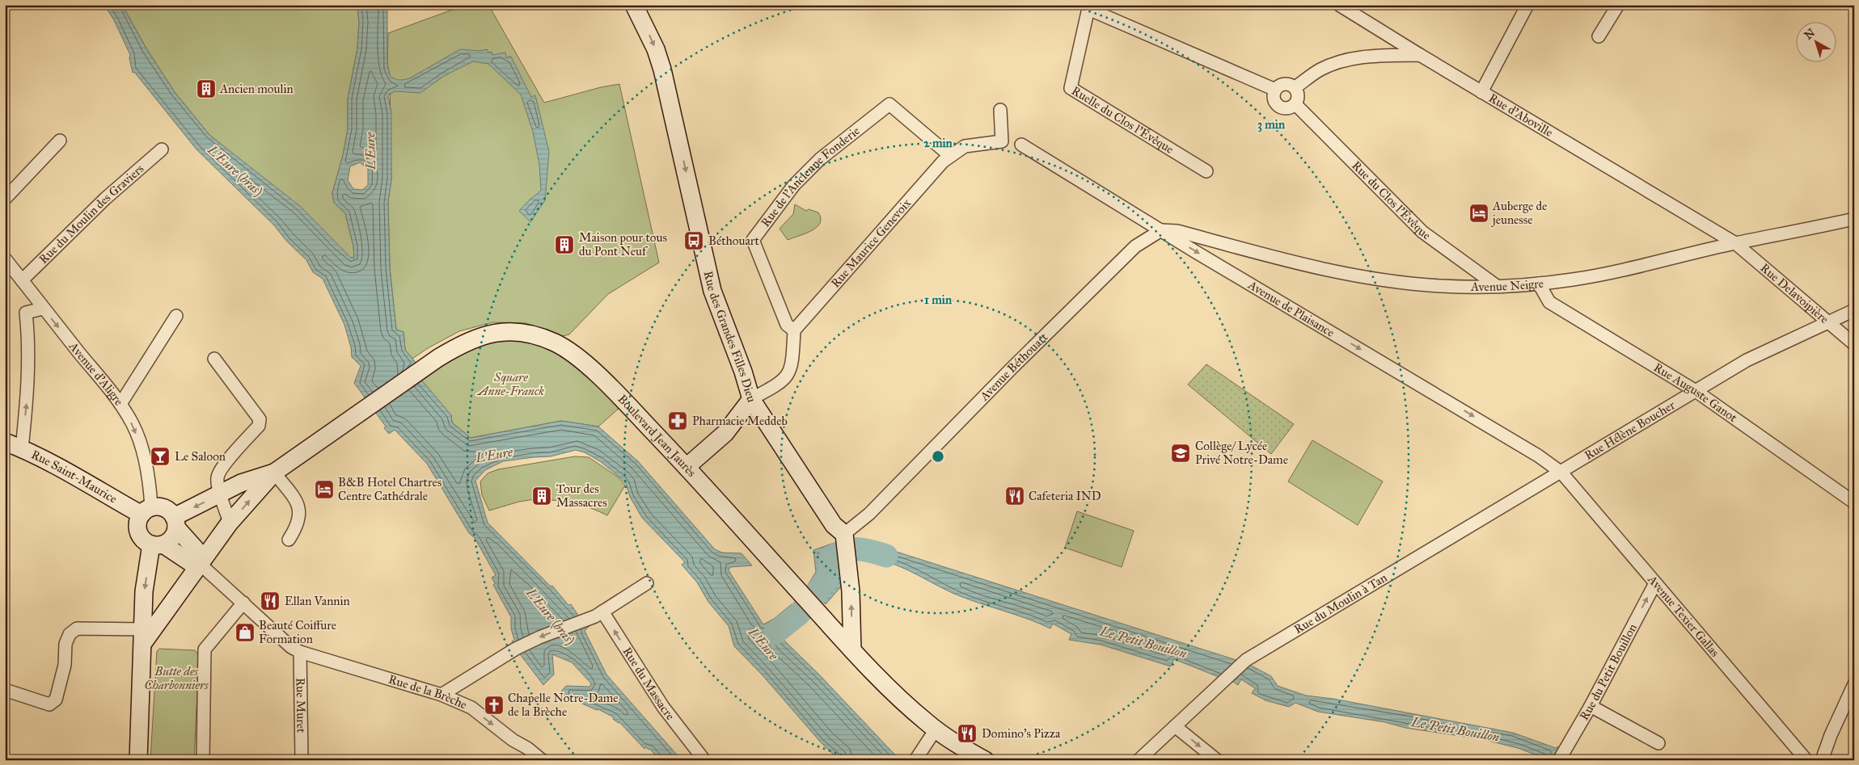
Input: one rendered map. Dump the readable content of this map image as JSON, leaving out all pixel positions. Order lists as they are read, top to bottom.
{
  "streets": {
    "main road": ["Rue des Grandes Filles Dieu", "Boulevard Jean Jaurès", "Rue Saint-Maurice"],
    "street": [
      "Rue d'Aboville",
      "Ruelle du Clos l'Évêque",
      "Rue de l'Ancienne Fonderie",
      "Rue du Clos l'Évêque",
      "Rue du Moulin des Graviers",
      "Rue Maurice Genevoix",
      "Avenue Neigre",
      "Rue Delavoipière",
      "Avenue de Plaisance",
      "Avenue Béthouart",
      "Avenue d'Aligre",
      "Rue Auguste Ganot",
      "Rue Hélène Boucher",
      "Rue du Moulin à Tan",
      "Avenue Texier Gallas",
      "Rue du Petit Bouillon",
      "Rue du Massacre",
      "Rue de la Brèche",
      "Rue Muret"
    ]
  },
  "crossings": [
    ["Rue d'Aboville", "Avenue Neigre"],
    ["Rue d'Aboville", "Rue Delavoipière"],
    ["Rue de l'Ancienne Fonderie", "Rue Maurice Genevoix"],
    ["Rue du Clos l'Évêque", "Avenue Neigre"],
    ["Rue du Moulin des Graviers", "Avenue d'Aligre"],
    ["Avenue Neigre", "Rue Delavoipière"],
    ["Avenue Neigre", "Avenue de Plaisance"],
    ["Avenue Neigre", "Avenue Béthouart"],
    ["Avenue Neigre", "Rue Auguste Ganot"],
    ["Rue Delavoipière", "Rue Hélène Boucher"],
    ["Avenue de Plaisance", "Avenue Béthouart"],
    ["Avenue de Plaisance", "Rue Hélène Boucher"],
    ["Avenue de Plaisance", "Rue du Moulin à Tan"],
    ["Avenue de Plaisance", "Avenue Texier Gallas"],
    ["Rue des Grandes Filles Dieu", "Avenue Béthouart"],
    ["Avenue d'Aligre", "Rue Saint-Maurice"],
    ["Rue Auguste Ganot", "Rue Hélène Boucher"],
    ["Rue Hélène Boucher", "Rue du Moulin à Tan"],
    ["Rue Hélène Boucher", "Avenue Texier Gallas"],
    ["Rue du Moulin à Tan", "Avenue Texier Gallas"],
    ["Avenue Texier Gallas", "Rue du Petit Bouillon"],
    ["Rue de la Brèche", "Rue Muret"]
  ],
  "one_way": [
    "Avenue de Plaisance",
    "Rue des Grandes Filles Dieu",
    "Avenue d'Aligre",
    "Rue du Petit Bouillon",
    "Rue du Massacre"
  ],
  "water": ["L'Eure", "L'Eure (bras)", "Le Petit Bouillon"],
  "parks": ["Square Anne-Franck", "Butte des Charbonniers"],
  "places": {
    "building": ["Ancien moulin", "Maison pour tous du Pont Neuf", "Tour des Massacres"],
    "hotel": ["Auberge de jeunesse", "B&B Hotel Chartres Centre Cathédrale"],
    "bus stop": ["Béthouart"],
    "pharmacy": ["Pharmacie Meddeb"],
    "school or university": ["Collège/ Lycée Privé Notre-Dame"],
    "bar": ["Le Saloon"],
    "restaurant": ["Cafeteria IND", "Ellan Vannin", "Domino's Pizza"],
    "shop": ["Beauté Coiffure Formation"],
    "church": ["Chapelle Notre-Dame de la Brèche"]
  },
  "north": "top left",
  "rings": ["3 min", "2 min", "1 min"]
}
